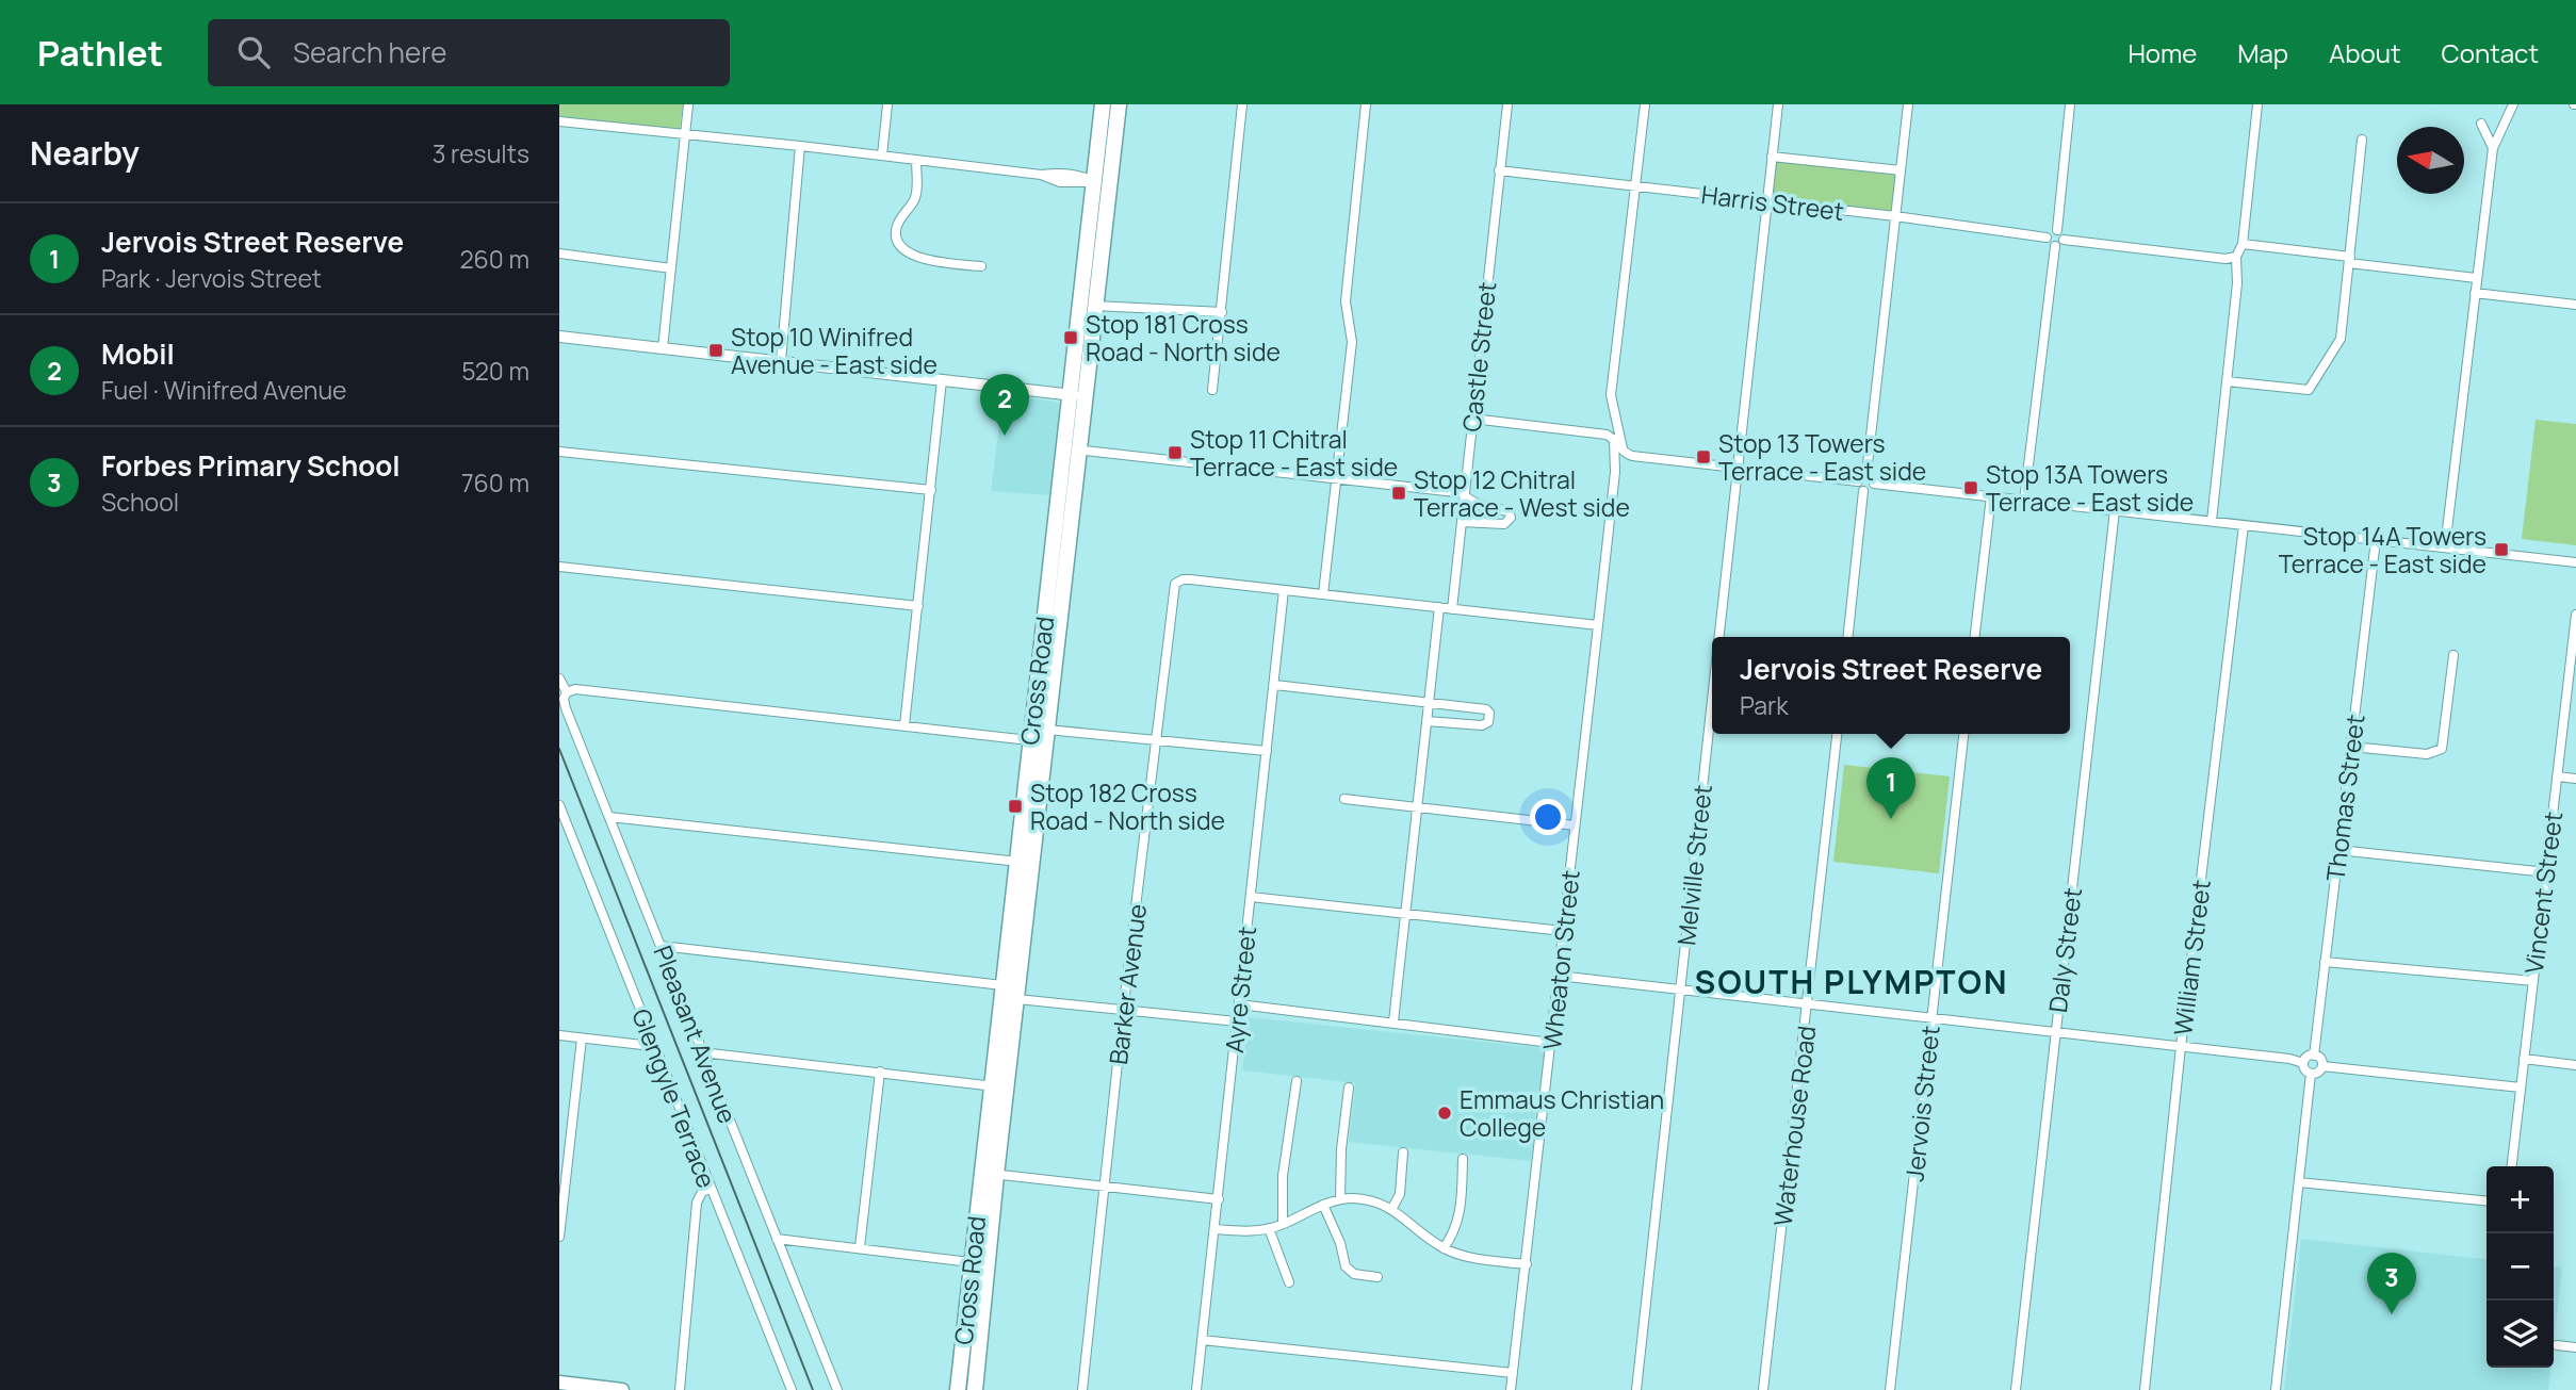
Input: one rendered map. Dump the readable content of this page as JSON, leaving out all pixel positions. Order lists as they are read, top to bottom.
{
  "streets": {
    "highway": ["Cross Road"],
    "street": [
      "Harris Street",
      "Castle Street",
      "Thomas Street",
      "Melville Street",
      "Vincent Street",
      "Daly Street",
      "William Street",
      "Wheaton Street",
      "Barker Avenue",
      "Ayre Street",
      "Pleasant Avenue",
      "Glengyle Terrace",
      "Jervois Street",
      "Waterhouse Road"
    ]
  },
  "crossings": [
    ["Harris Street", "Castle Street"],
    ["Barker Avenue", "Ayre Street"]
  ],
  "districts": ["SOUTH PLYMPTON"],
  "places": {
    "transit": [
      "Stop 181 Cross Road - North side",
      "Stop 10 Winifred Avenue - East side",
      "Stop 11 Chitral Terrace - East side",
      "Stop 13 Towers Terrace - East side",
      "Stop 13A Towers Terrace - East side",
      "Stop 12 Chitral Terrace - West side",
      "Stop 14A Towers Terrace - East side",
      "Stop 182 Cross Road - North side"
    ],
    "other": ["Emmaus Christian College"]
  },
  "north": "left",
  "page": {
    "header": "Pathlet",
    "search": "Search here",
    "nav": [
      "Home",
      "Map",
      "About",
      "Contact"
    ],
    "heading": ["Nearby", "3 results"],
    "list": [
      {
        "mark": "1",
        "name": "Jervois Street Reserve",
        "note": "Park · Jervois Street",
        "value": "260 m"
      },
      {
        "mark": "2",
        "name": "Mobil",
        "note": "Fuel · Winifred Avenue",
        "value": "520 m"
      },
      {
        "mark": "3",
        "name": "Forbes Primary School",
        "note": "School",
        "value": "760 m"
      }
    ],
    "pins": ["2", "1", "3"],
    "popup": ["Jervois Street Reserve", "Park"],
    "map_buttons": ["+", "−"]
  }
}
